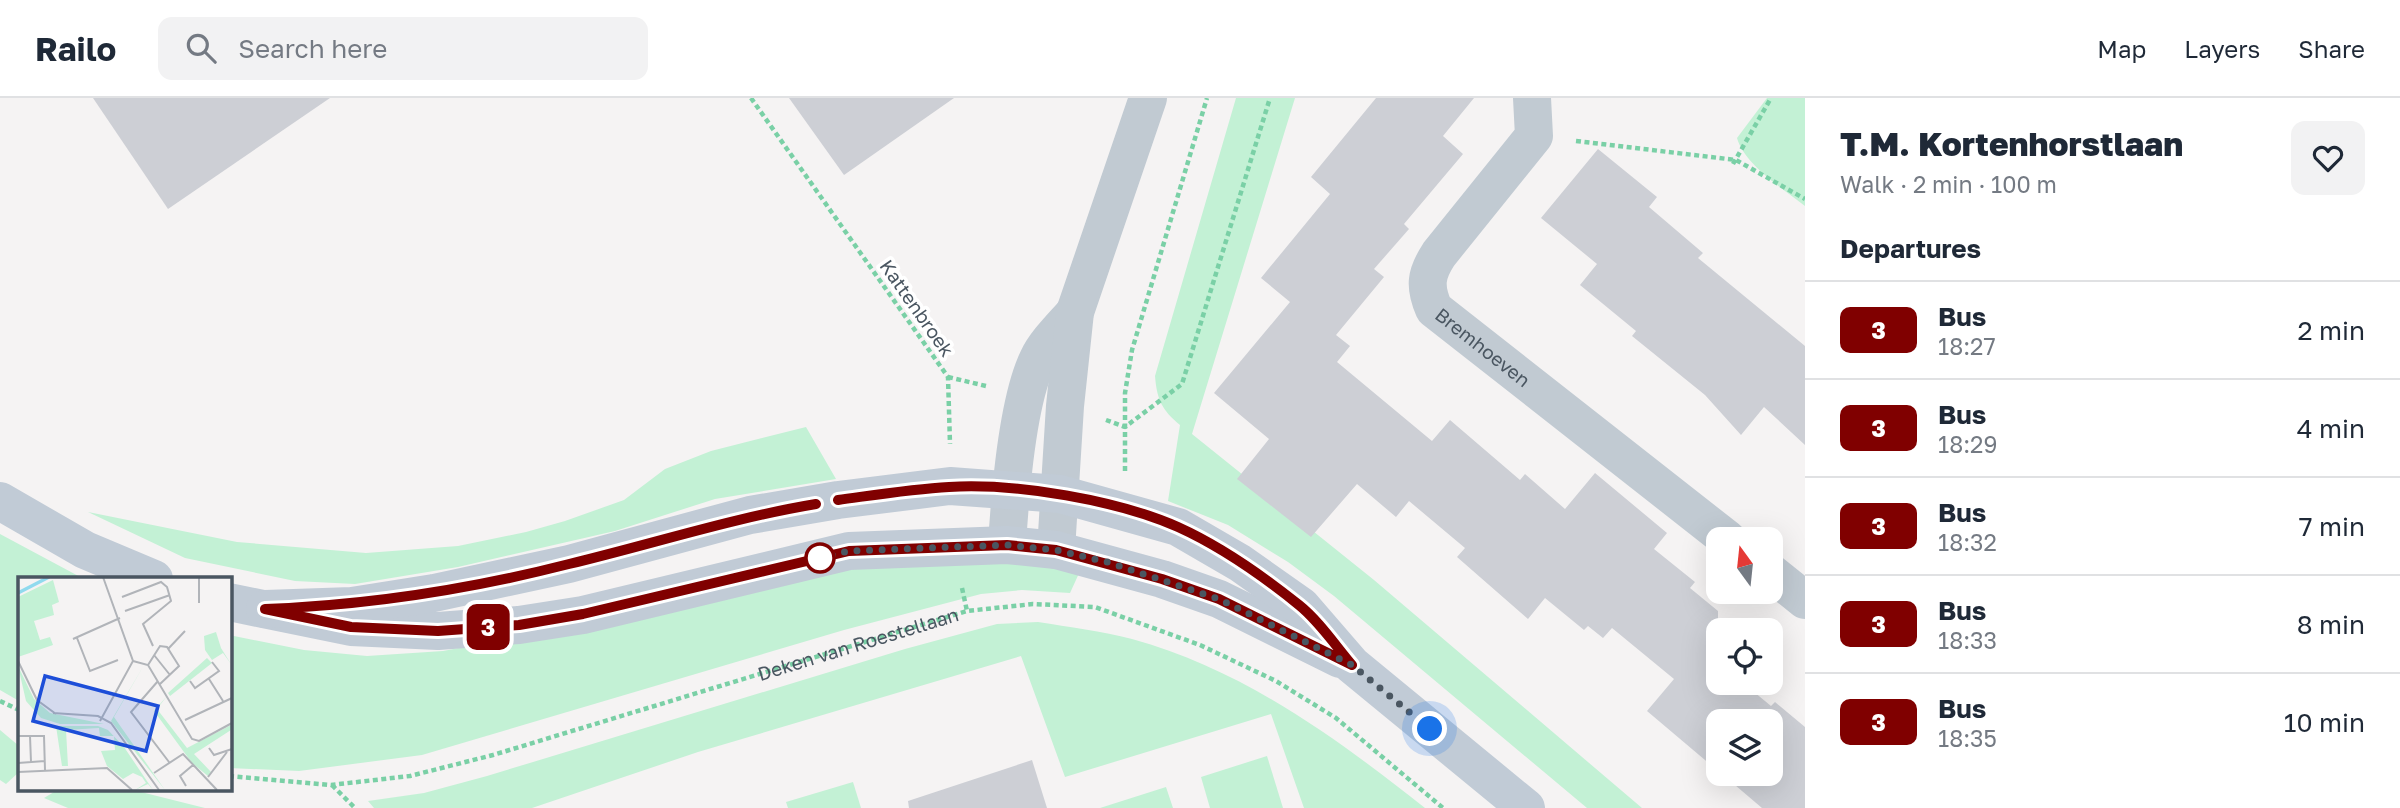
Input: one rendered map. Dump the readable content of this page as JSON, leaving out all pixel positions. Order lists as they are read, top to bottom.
{
  "streets": {
    "street": ["Bremhoeven"],
    "path": ["Kattenbroek", "Deken van Roestellaan"]
  },
  "lines": ["bus line 3"],
  "north": "top",
  "page": {
    "header": "Railo",
    "search": "Search here",
    "nav": ["Map", "Layers", "Share"],
    "on_map": "3",
    "heading": [
      ["T.M. Kortenhorstlaan", "Walk · 2 min · 100 m"],
      "Departures"
    ],
    "list": [
      {
        "mark": "3",
        "name": "Bus",
        "note": "18:27",
        "value": "2 min"
      },
      {
        "mark": "3",
        "name": "Bus",
        "note": "18:29",
        "value": "4 min"
      },
      {
        "mark": "3",
        "name": "Bus",
        "note": "18:32",
        "value": "7 min"
      },
      {
        "mark": "3",
        "name": "Bus",
        "note": "18:33",
        "value": "8 min"
      },
      {
        "mark": "3",
        "name": "Bus",
        "note": "18:35",
        "value": "10 min"
      }
    ]
  }
}
